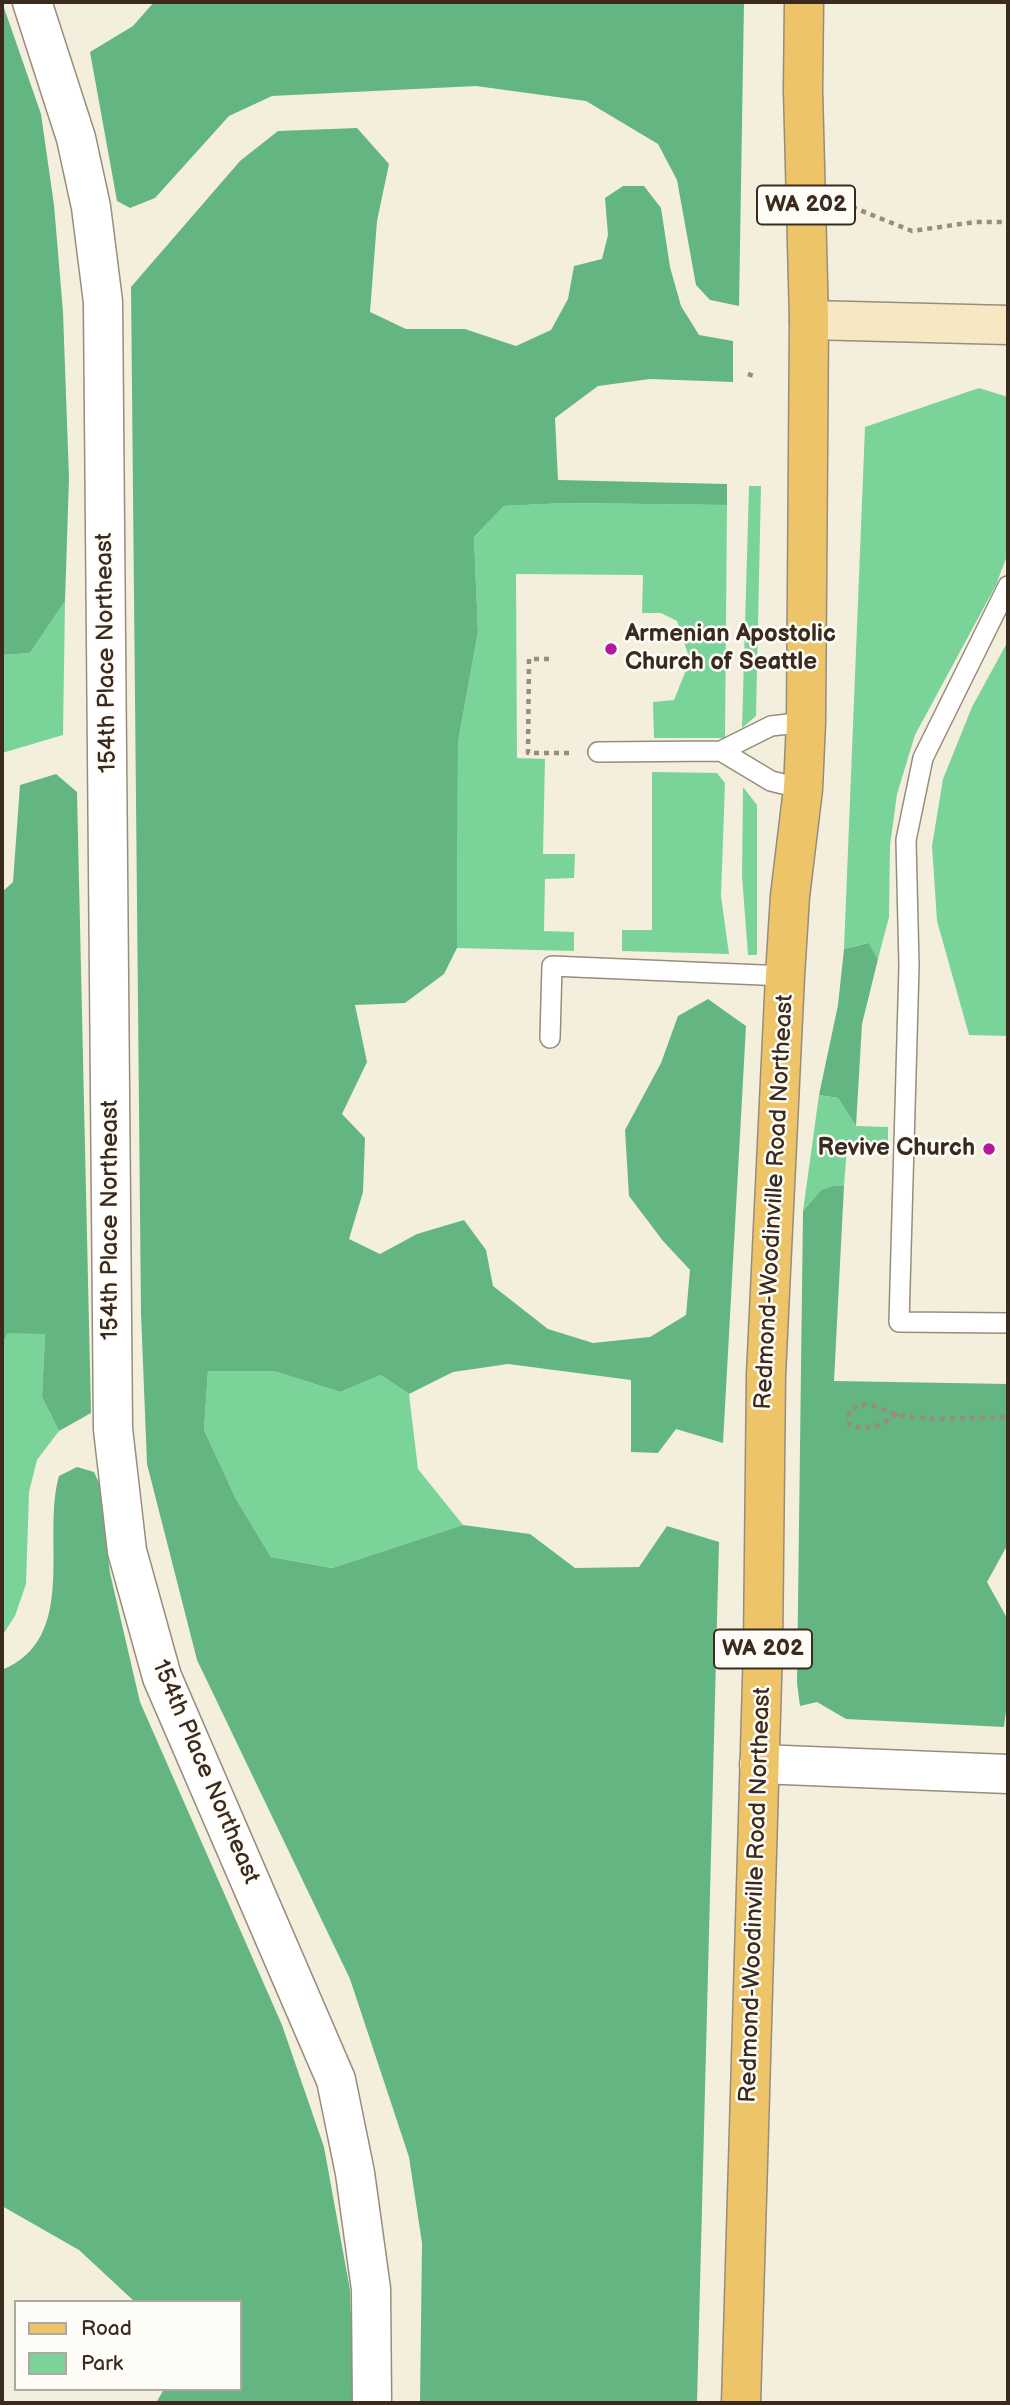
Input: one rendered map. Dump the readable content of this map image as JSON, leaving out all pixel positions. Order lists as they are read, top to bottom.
{
  "streets": {
    "main road": ["WA 202", "Redmond-Woodinville Road Northeast"],
    "street": ["154th Place Northeast"]
  },
  "places": ["Armenian Apostolic Church of Seattle", "Revive Church"],
  "legend": ["Road", "Park"]
}
